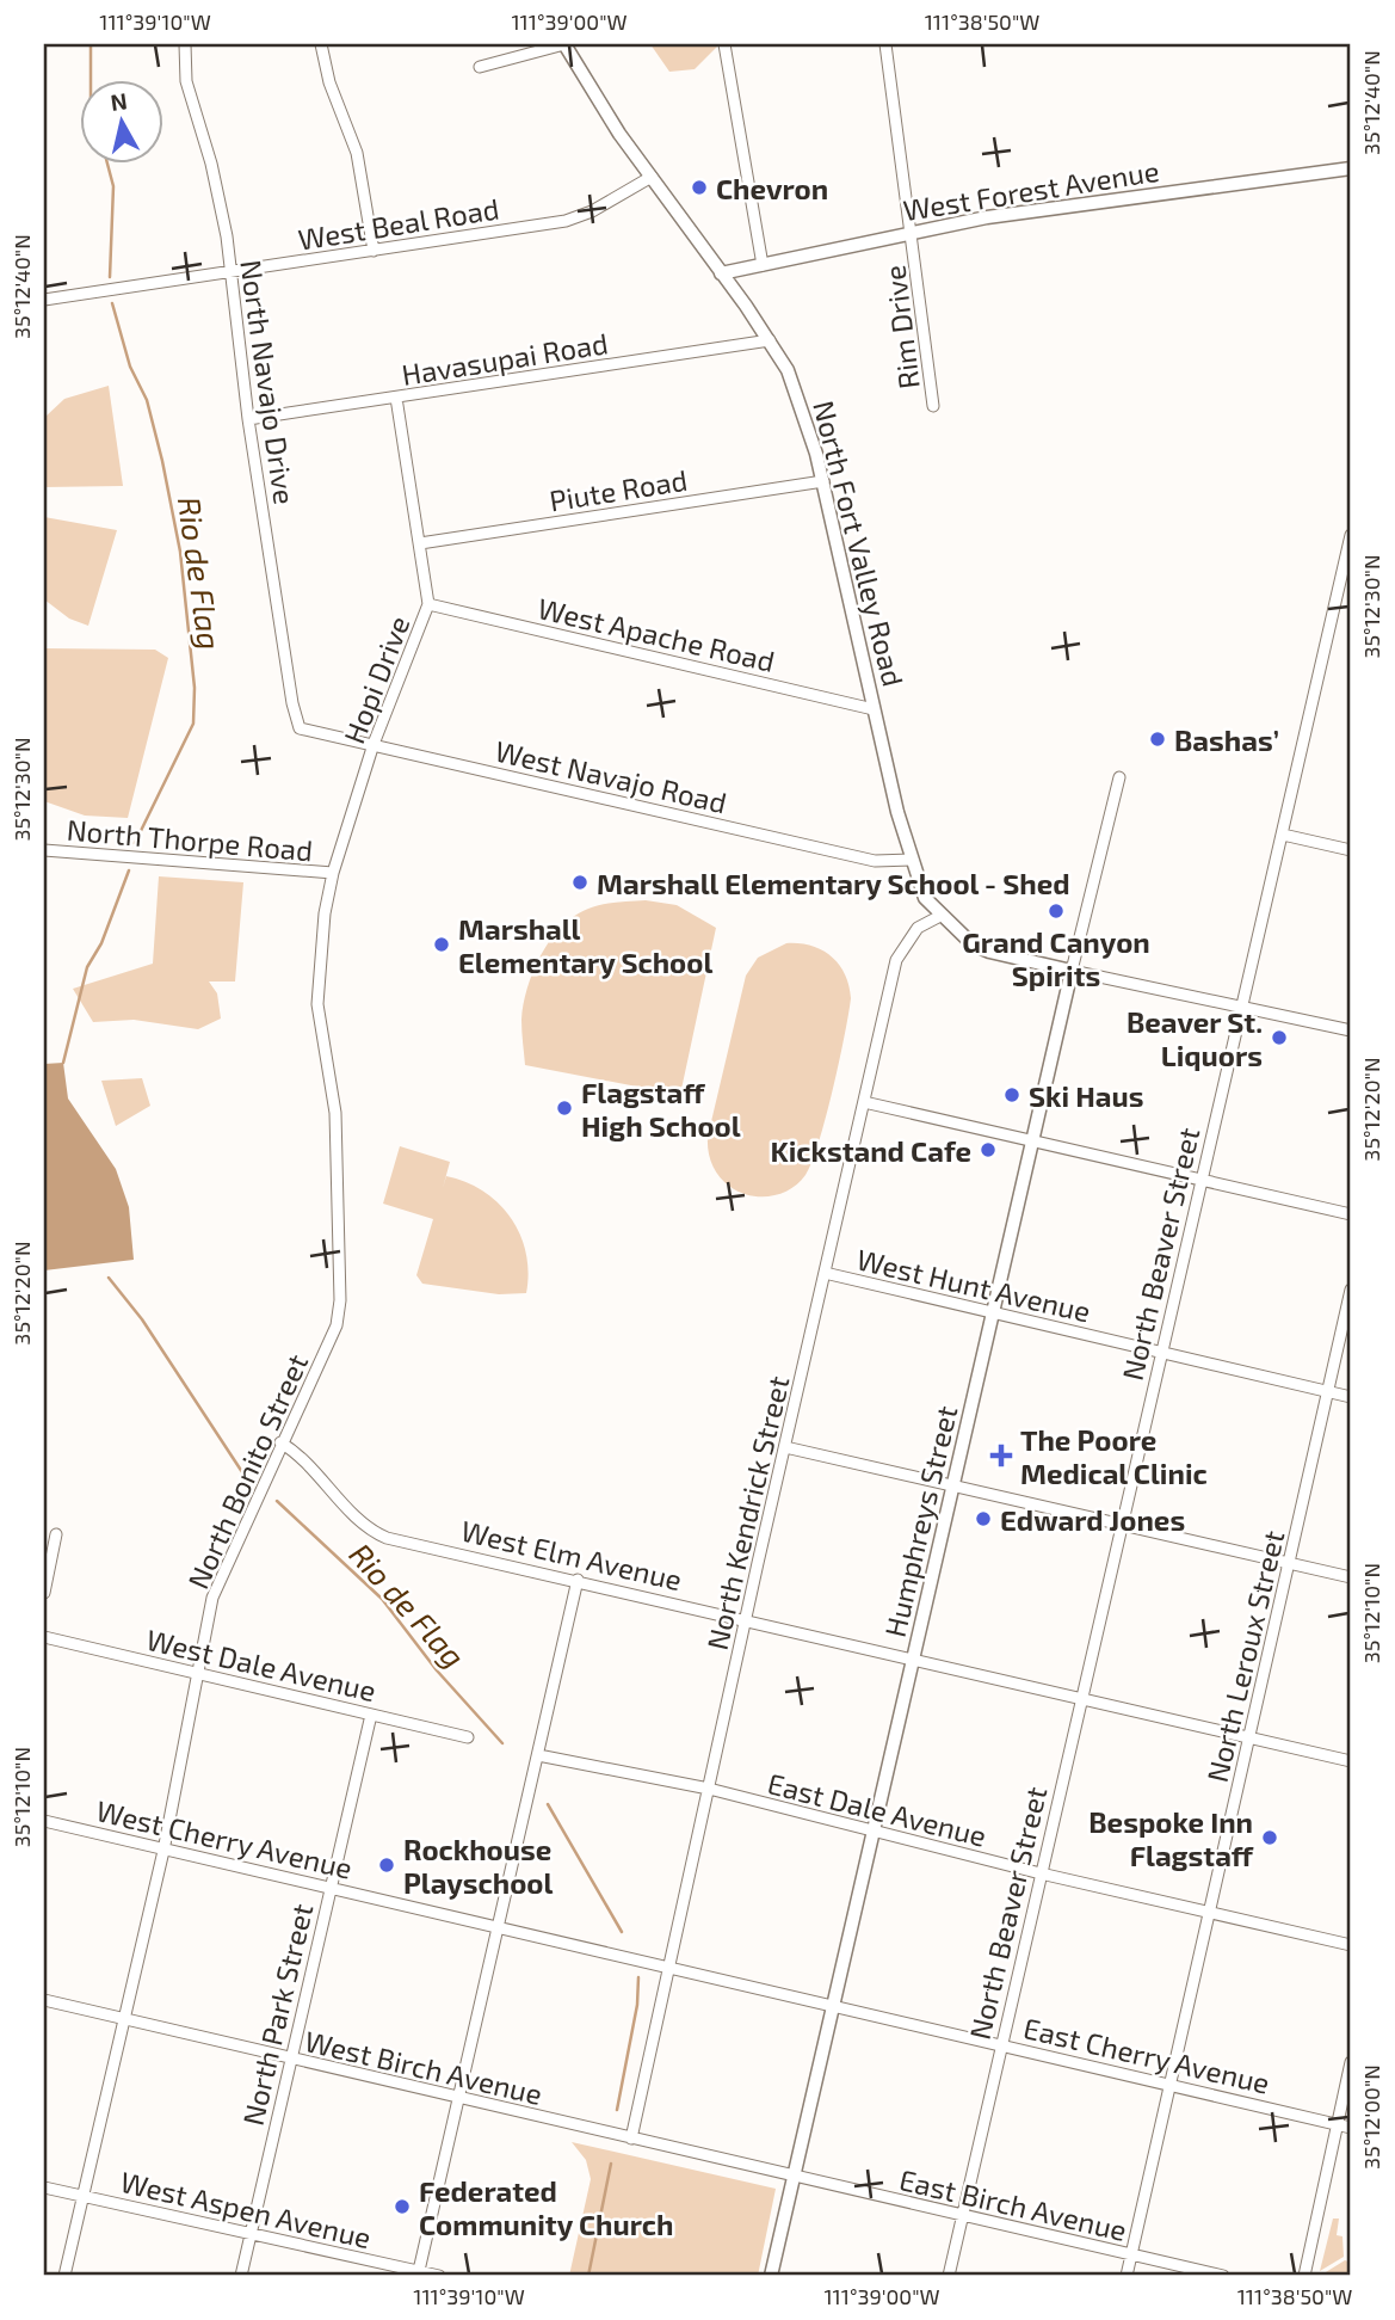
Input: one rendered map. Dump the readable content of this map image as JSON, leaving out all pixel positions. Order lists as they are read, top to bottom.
{
  "streets": {
    "main road": ["West Forest Avenue", "North Fort Valley Road", "Humphreys Street"],
    "street": [
      "West Beal Road",
      "Rim Drive",
      "Havasupai Road",
      "North Navajo Drive",
      "Piute Road",
      "West Apache Road",
      "Hopi Drive",
      "West Navajo Road",
      "North Thorpe Road",
      "North Beaver Street",
      "West Hunt Avenue",
      "North Bonito Street",
      "North Kendrick Street",
      "West Elm Avenue",
      "North Leroux Street",
      "West Dale Avenue",
      "East Dale Avenue",
      "West Cherry Avenue",
      "North Park Street",
      "East Cherry Avenue",
      "West Birch Avenue",
      "East Birch Avenue",
      "West Aspen Avenue"
    ]
  },
  "crossings": [
    ["West Forest Avenue", "Rim Drive"],
    ["West Forest Avenue", "North Fort Valley Road"],
    ["West Beal Road", "North Navajo Drive"],
    ["West Beal Road", "North Fort Valley Road"],
    ["Havasupai Road", "North Navajo Drive"],
    ["Havasupai Road", "North Fort Valley Road"],
    ["Havasupai Road", "Hopi Drive"],
    ["North Navajo Drive", "West Navajo Road"],
    ["Piute Road", "North Fort Valley Road"],
    ["Piute Road", "Hopi Drive"],
    ["North Fort Valley Road", "West Apache Road"],
    ["North Fort Valley Road", "West Navajo Road"],
    ["North Fort Valley Road", "North Kendrick Street"],
    ["North Fort Valley Road", "Humphreys Street"],
    ["West Apache Road", "Hopi Drive"],
    ["Hopi Drive", "West Navajo Road"],
    ["Hopi Drive", "North Thorpe Road"],
    ["Hopi Drive", "North Bonito Street"],
    ["North Thorpe Road", "North Bonito Street"],
    ["North Beaver Street", "West Hunt Avenue"],
    ["North Beaver Street", "West Elm Avenue"],
    ["North Beaver Street", "East Dale Avenue"],
    ["North Beaver Street", "East Cherry Avenue"],
    ["North Beaver Street", "East Birch Avenue"],
    ["West Hunt Avenue", "North Kendrick Street"],
    ["West Hunt Avenue", "Humphreys Street"],
    ["West Hunt Avenue", "North Leroux Street"],
    ["North Bonito Street", "West Elm Avenue"],
    ["North Bonito Street", "West Dale Avenue"],
    ["North Bonito Street", "West Cherry Avenue"],
    ["North Bonito Street", "West Birch Avenue"],
    ["North Bonito Street", "West Aspen Avenue"],
    ["North Kendrick Street", "West Elm Avenue"],
    ["North Kendrick Street", "East Dale Avenue"],
    ["North Kendrick Street", "West Cherry Avenue"],
    ["North Kendrick Street", "West Birch Avenue"],
    ["Humphreys Street", "West Elm Avenue"],
    ["Humphreys Street", "East Dale Avenue"],
    ["Humphreys Street", "West Cherry Avenue"],
    ["Humphreys Street", "East Cherry Avenue"],
    ["Humphreys Street", "West Birch Avenue"],
    ["Humphreys Street", "East Birch Avenue"],
    ["West Elm Avenue", "North Leroux Street"],
    ["North Leroux Street", "East Dale Avenue"],
    ["North Leroux Street", "East Cherry Avenue"],
    ["North Leroux Street", "East Birch Avenue"],
    ["West Dale Avenue", "North Park Street"],
    ["West Cherry Avenue", "North Park Street"],
    ["West Cherry Avenue", "East Cherry Avenue"],
    ["North Park Street", "West Birch Avenue"],
    ["North Park Street", "West Aspen Avenue"],
    ["West Birch Avenue", "East Birch Avenue"]
  ],
  "water": ["Rio de Flag"],
  "places": {
    "other": [
      "Chevron",
      "Bashas’",
      "Marshall Elementary School - Shed",
      "Grand Canyon Spirits",
      "Marshall Elementary School",
      "Beaver St. Liquors",
      "Ski Haus",
      "Flagstaff High School",
      "Kickstand Cafe",
      "Edward Jones",
      "Bespoke Inn Flagstaff",
      "Rockhouse Playschool",
      "Federated Community Church"
    ],
    "health": ["The Poore Medical Clinic"]
  },
  "north": "top",
  "coordinates": [
    "111°39'10\"W",
    "111°39'00\"W",
    "111°38'50\"W",
    "35°12'40\"N",
    "35°12'30\"N",
    "35°12'20\"N",
    "35°12'10\"N",
    "35°12'00\"N"
  ]
}
